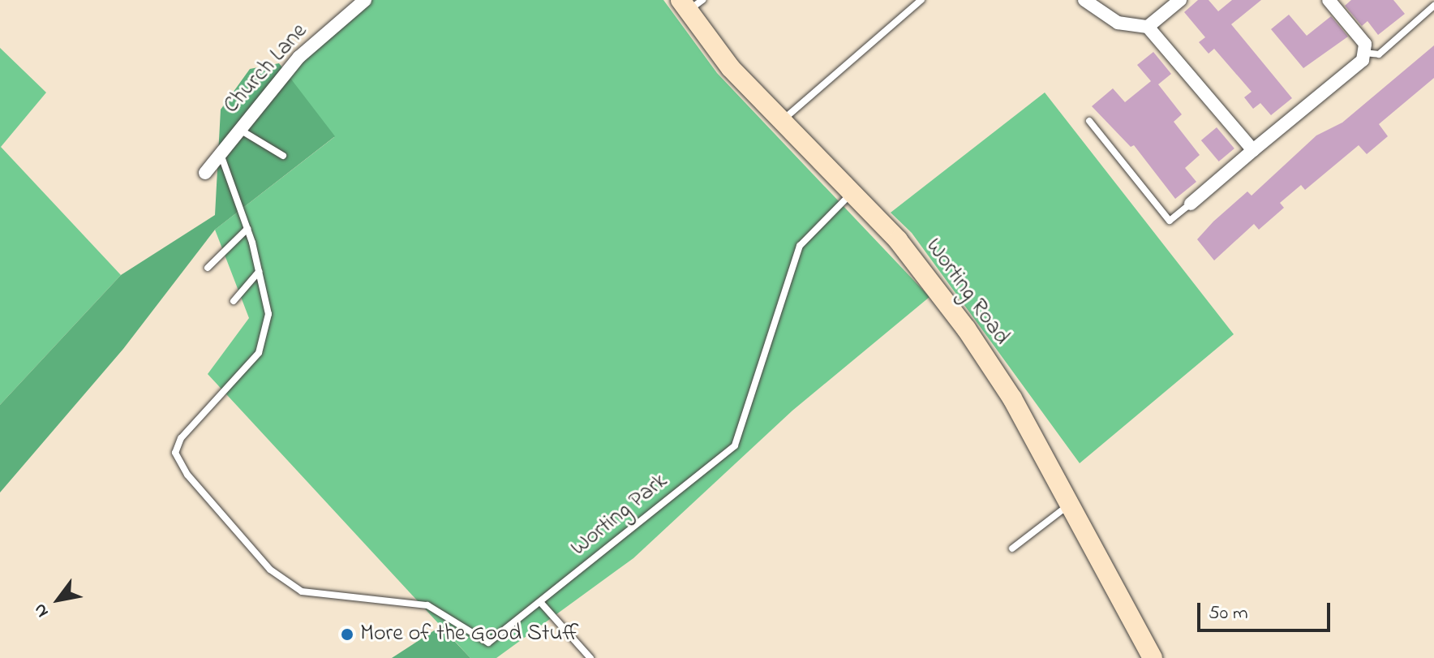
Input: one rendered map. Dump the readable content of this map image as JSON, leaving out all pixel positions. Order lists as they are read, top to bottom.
{
  "streets": {
    "main road": ["Worting Road"],
    "street": ["Church Lane"],
    "lane": ["Worting Park"]
  },
  "crossings": [
    ["Worting Road", "Worting Park"]
  ],
  "places": ["More of the Good Stuff"],
  "scale_bar": "50 m",
  "north": "bottom left"
}
